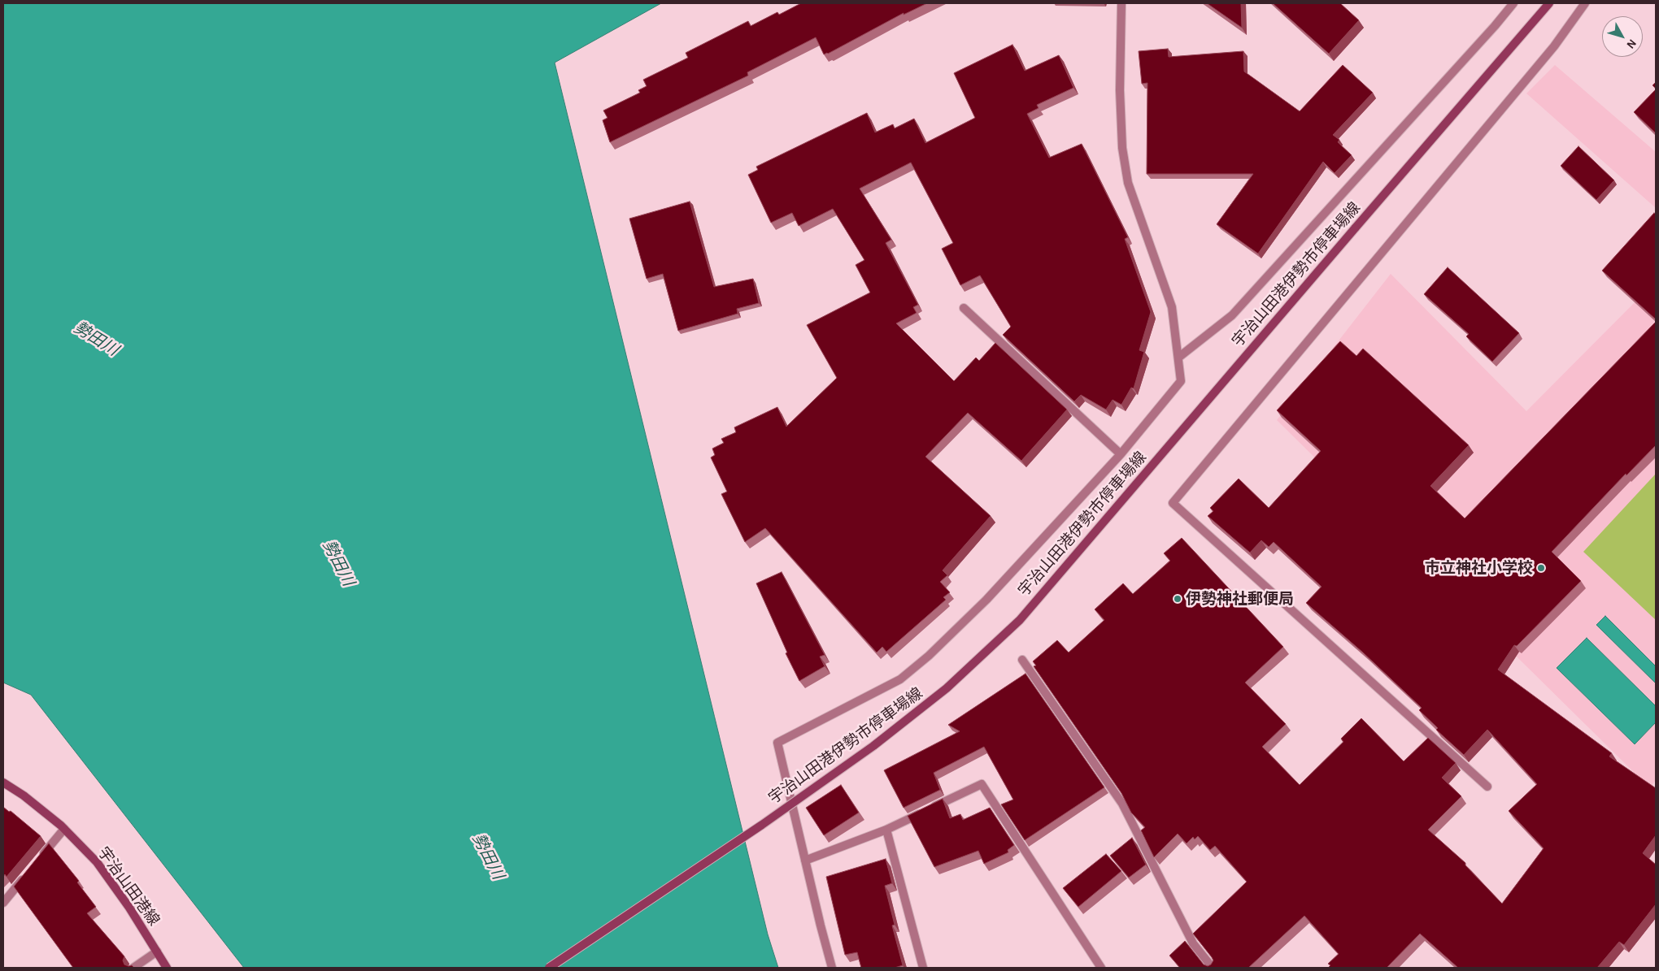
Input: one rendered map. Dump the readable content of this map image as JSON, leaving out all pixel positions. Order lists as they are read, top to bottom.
{
  "streets": {
    "main road": ["宇治山田港伊勢市停車場線", "宇治山田港線"]
  },
  "water": ["勢田川"],
  "places": ["市立神社小学校", "伊勢神社郵便局"],
  "north": "bottom right"
}
